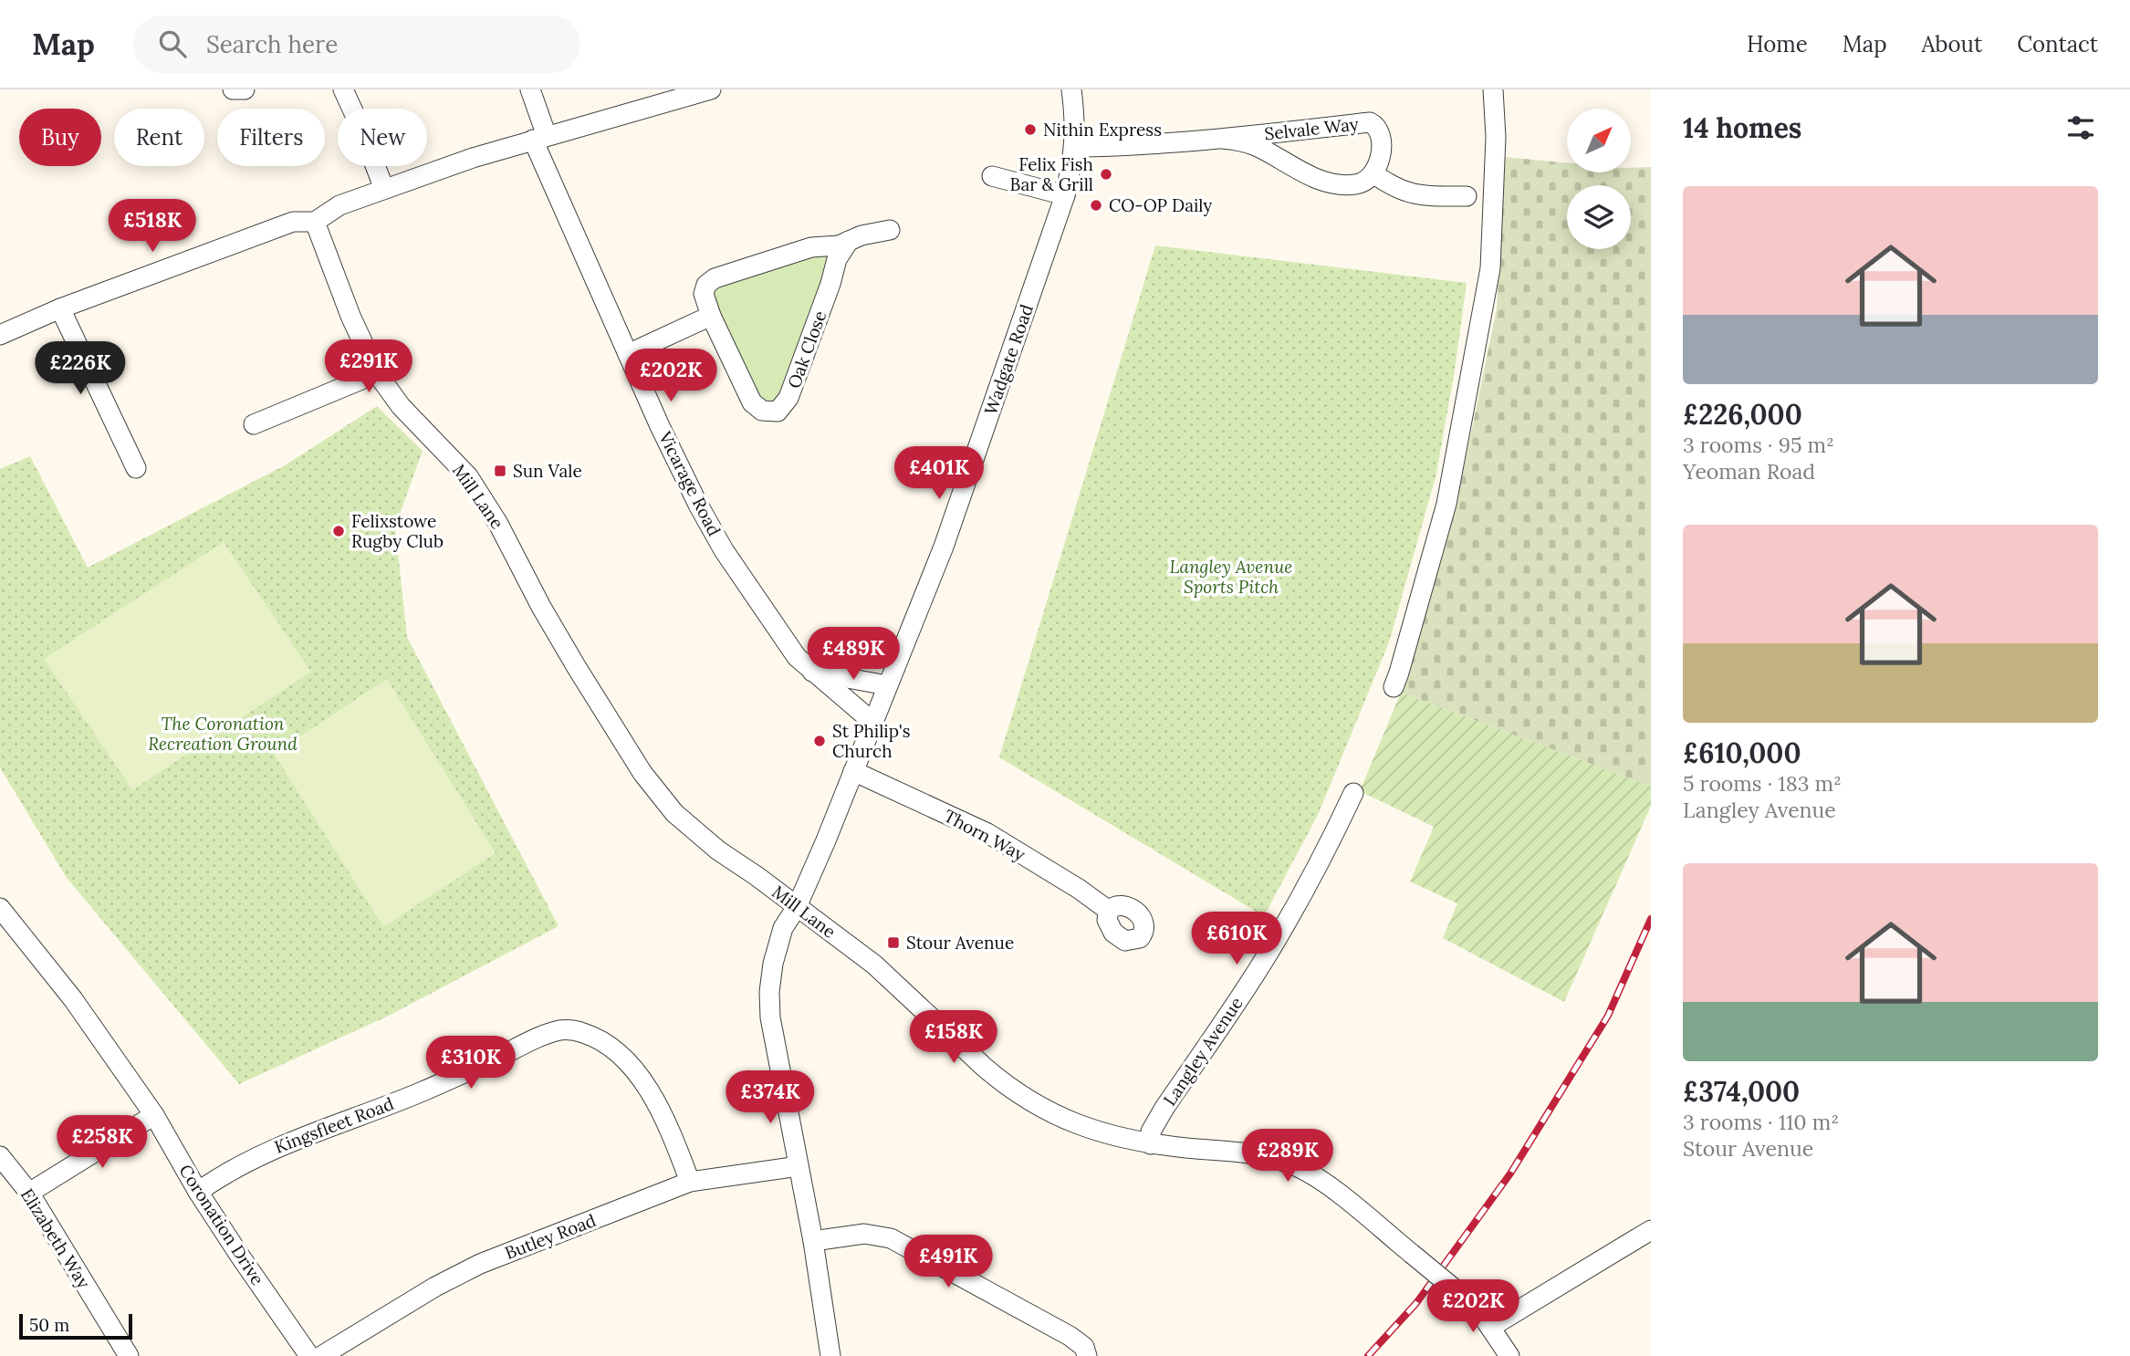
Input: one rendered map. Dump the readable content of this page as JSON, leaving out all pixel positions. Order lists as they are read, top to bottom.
{
  "streets": {
    "street": [
      "Selvale Way",
      "Oak Close",
      "Wadgate Road",
      "Vicarage Road",
      "Mill Lane",
      "Thorn Way",
      "Langley Avenue",
      "Kingsfleet Road",
      "Coronation Drive",
      "Butley Road",
      "Elizabeth Way"
    ]
  },
  "crossings": [
    ["Selvale Way", "Wadgate Road"],
    ["Wadgate Road", "Vicarage Road"],
    ["Wadgate Road", "Mill Lane"],
    ["Wadgate Road", "Thorn Way"],
    ["Mill Lane", "Langley Avenue"],
    ["Kingsfleet Road", "Coronation Drive"],
    ["Kingsfleet Road", "Butley Road"]
  ],
  "parks": ["Langley Avenue Sports Pitch", "The Coronation Recreation Ground"],
  "places": {
    "other": [
      "Nithin Express",
      "Felix Fish Bar & Grill",
      "CO-OP Daily",
      "Felixstowe Rugby Club",
      "St Philip's Church"
    ],
    "transit": ["Sun Vale", "Stour Avenue"]
  },
  "scale_bar": "50 m",
  "north": "top right",
  "page": {
    "header": "Map",
    "search": "Search here",
    "nav": [
      "Home",
      "Map",
      "About",
      "Contact"
    ],
    "heading": "14 homes",
    "chip": [
      "Buy",
      "Rent",
      "Filters",
      "New"
    ],
    "list": [
      {
        "name": "£226,000",
        "note": "3 rooms · 95 m² · Yeoman Road"
      },
      {
        "name": "£610,000",
        "note": "5 rooms · 183 m² · Langley Avenue"
      },
      {
        "name": "£374,000",
        "note": "3 rooms · 110 m² · Stour Avenue"
      }
    ],
    "price": [
      "£518K",
      "£291K",
      "£226K",
      "£202K",
      "£401K",
      "£489K",
      "£610K",
      "£158K",
      "£310K",
      "£374K",
      "£258K",
      "£289K",
      "£491K",
      "£202K"
    ],
    "scale": "50 m"
  }
}
